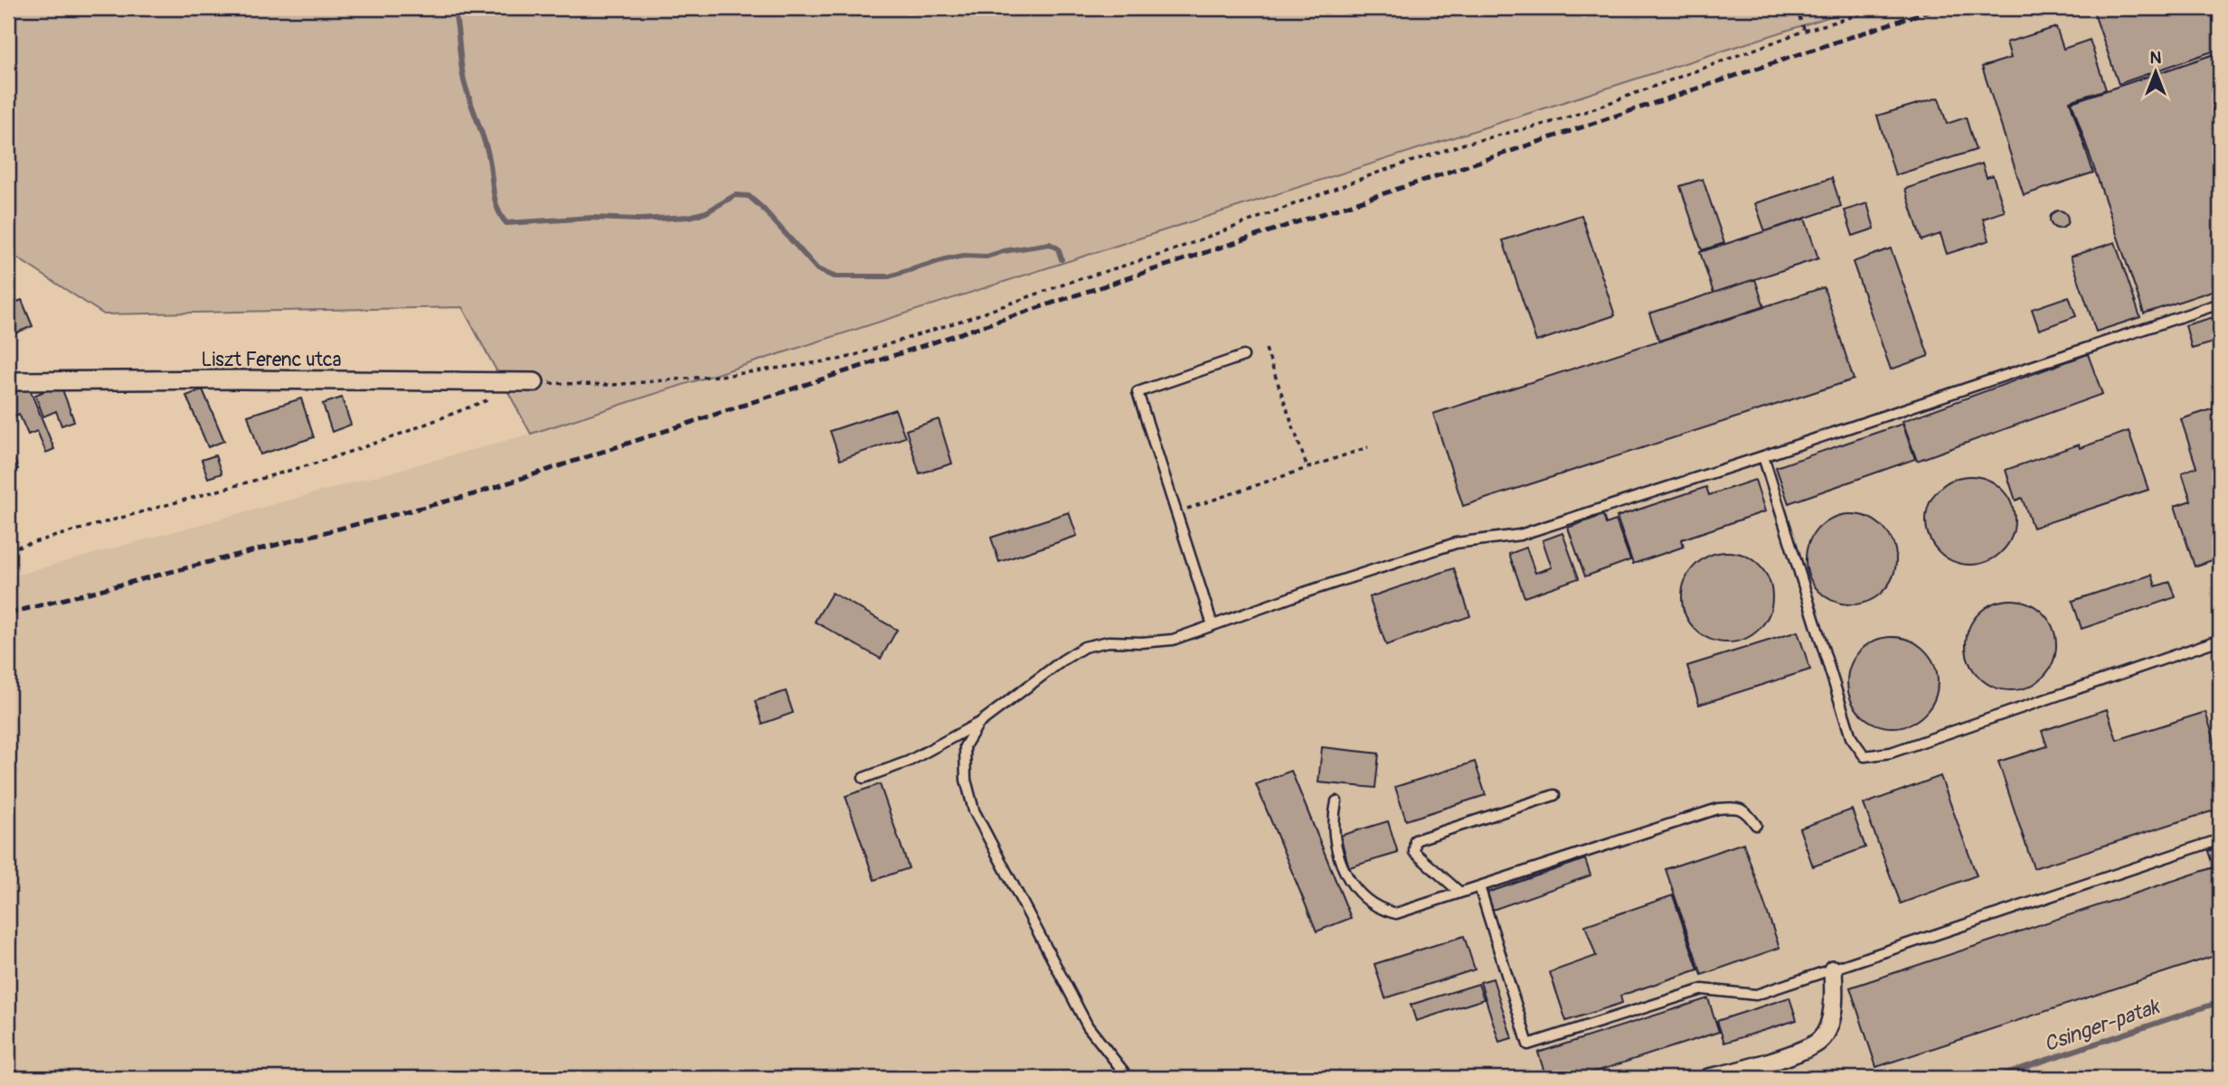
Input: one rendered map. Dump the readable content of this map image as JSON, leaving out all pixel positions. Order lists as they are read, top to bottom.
{
  "streets": {
    "street": ["Liszt Ferenc utca"]
  },
  "water": ["Csinger-patak"],
  "north": "top"
}
